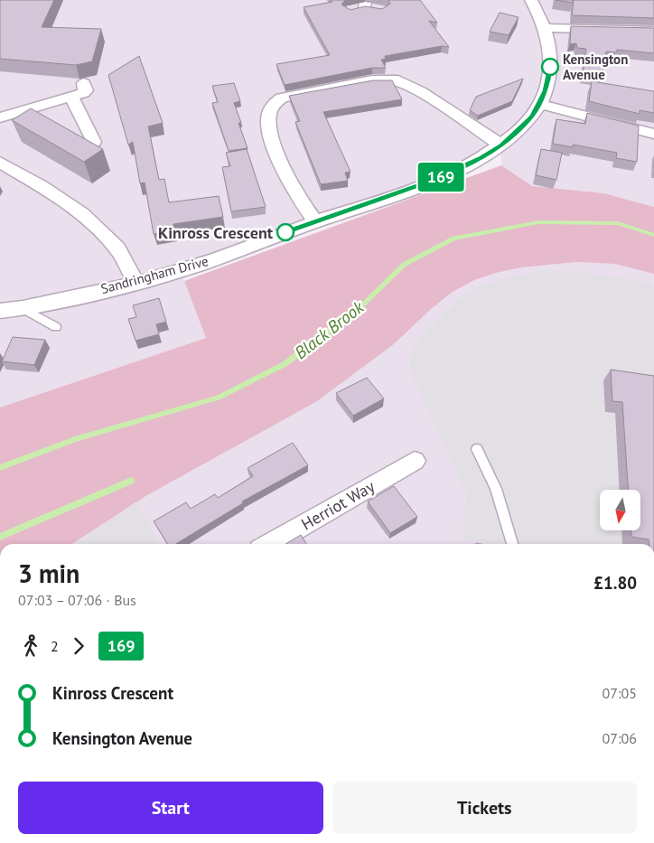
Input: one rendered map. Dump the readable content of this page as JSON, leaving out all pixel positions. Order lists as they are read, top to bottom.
{
  "streets": {
    "street": ["Sandringham Drive", "Herriot Way"]
  },
  "water": ["Black Brook"],
  "places": ["Kensington Avenue", "Kinross Crescent"],
  "lines": ["bus line 169"],
  "north": "bottom",
  "page": {
    "on_map": "169",
    "heading": ["3 min", "07:03 – 07:06 · Bus", "£1.80"],
    "legs": ["2", "169"],
    "list": [
      {
        "name": "Kinross Crescent",
        "value": "07:05"
      },
      {
        "name": "Kensington Avenue",
        "value": "07:06"
      }
    ],
    "buttons": ["Start", "Tickets"]
  }
}
